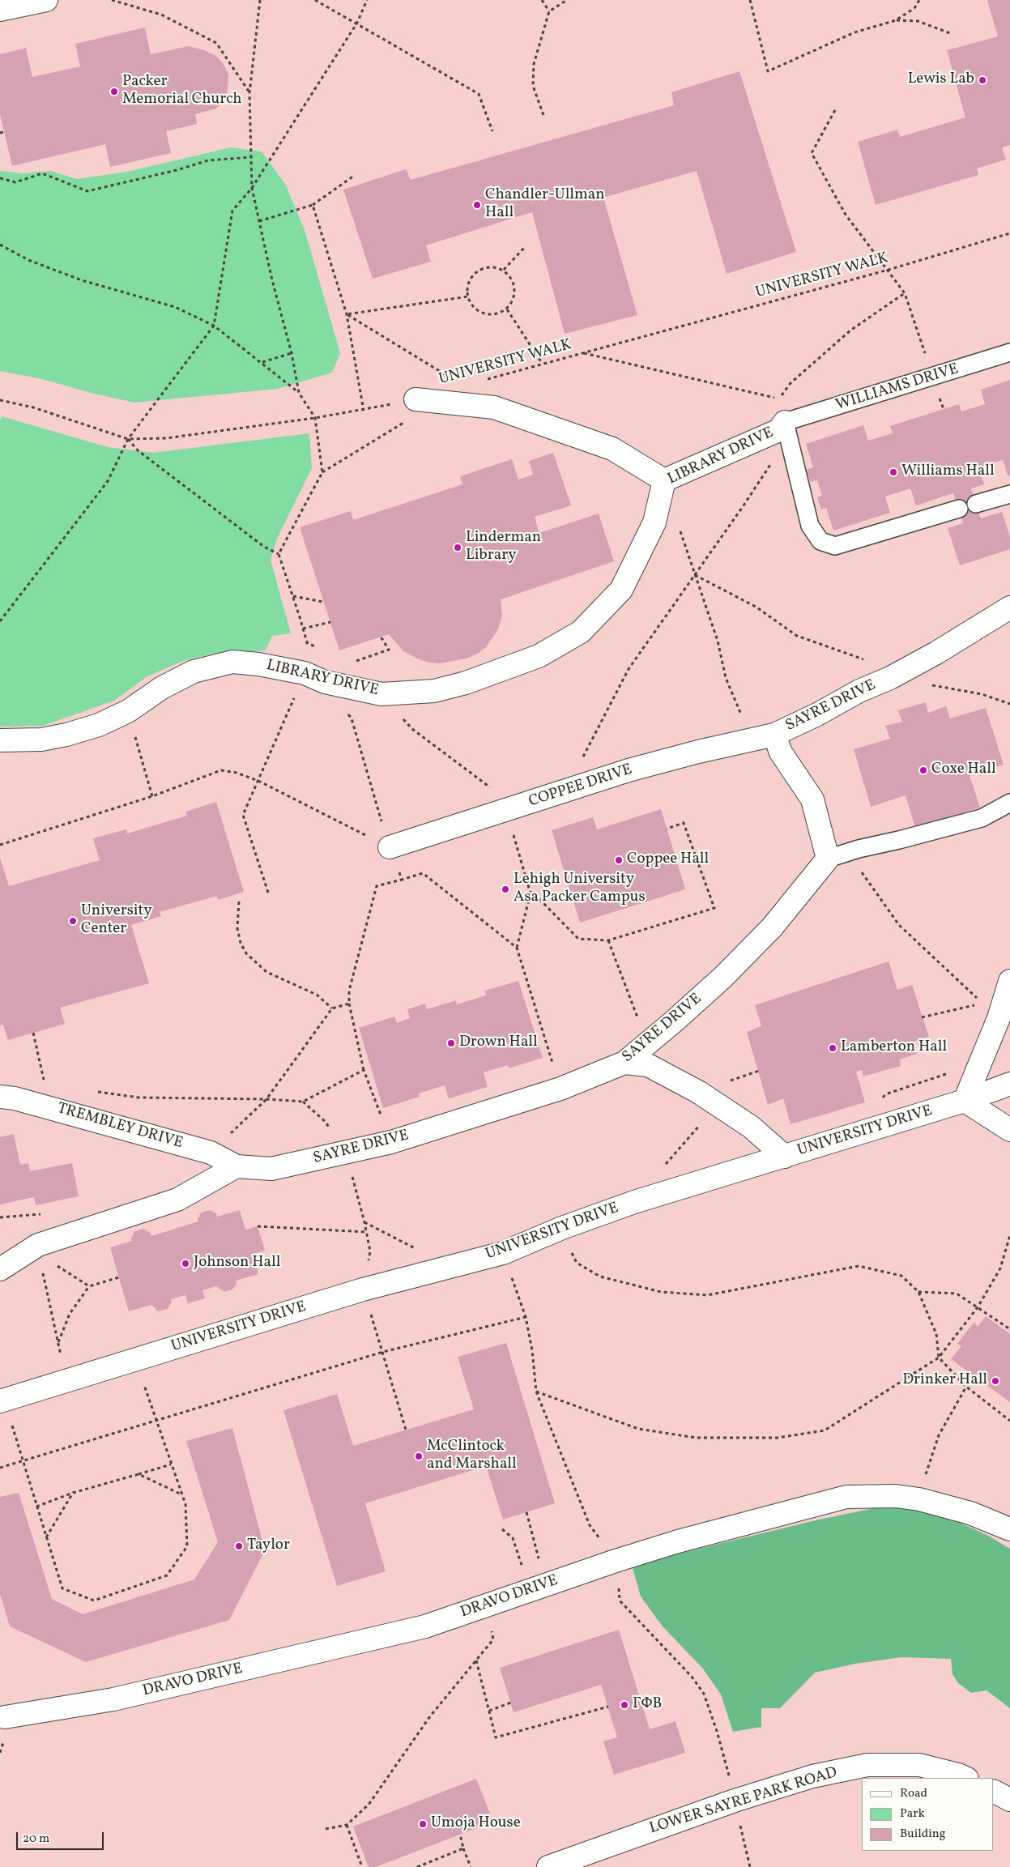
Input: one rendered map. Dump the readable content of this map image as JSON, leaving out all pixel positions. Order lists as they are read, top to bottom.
{
  "streets": {
    "street": [
      "LIBRARY DRIVE",
      "SAYRE DRIVE",
      "COPPEE DRIVE",
      "TREMBLEY DRIVE",
      "UNIVERSITY DRIVE",
      "DRAVO DRIVE",
      "LOWER SAYRE PARK ROAD"
    ],
    "lane": ["WILLIAMS DRIVE"],
    "path": ["UNIVERSITY WALK"]
  },
  "crossings": [
    ["WILLIAMS DRIVE", "LIBRARY DRIVE"],
    ["SAYRE DRIVE", "COPPEE DRIVE"],
    ["SAYRE DRIVE", "TREMBLEY DRIVE"]
  ],
  "places": [
    "Lewis Lab",
    "Packer Memorial Church",
    "Chandler-Ullman Hall",
    "Williams Hall",
    "Linderman Library",
    "Coxe Hall",
    "Coppee Hall",
    "Lehigh University Asa Packer Campus",
    "University Center",
    "Drown Hall",
    "Lamberton Hall",
    "Johnson Hall",
    "Drinker Hall",
    "McClintock and Marshall",
    "Taylor",
    "ΓΦΒ",
    "Umoja House"
  ],
  "legend": ["Road", "Park", "Building"],
  "scale_bar": "20 m"
}
